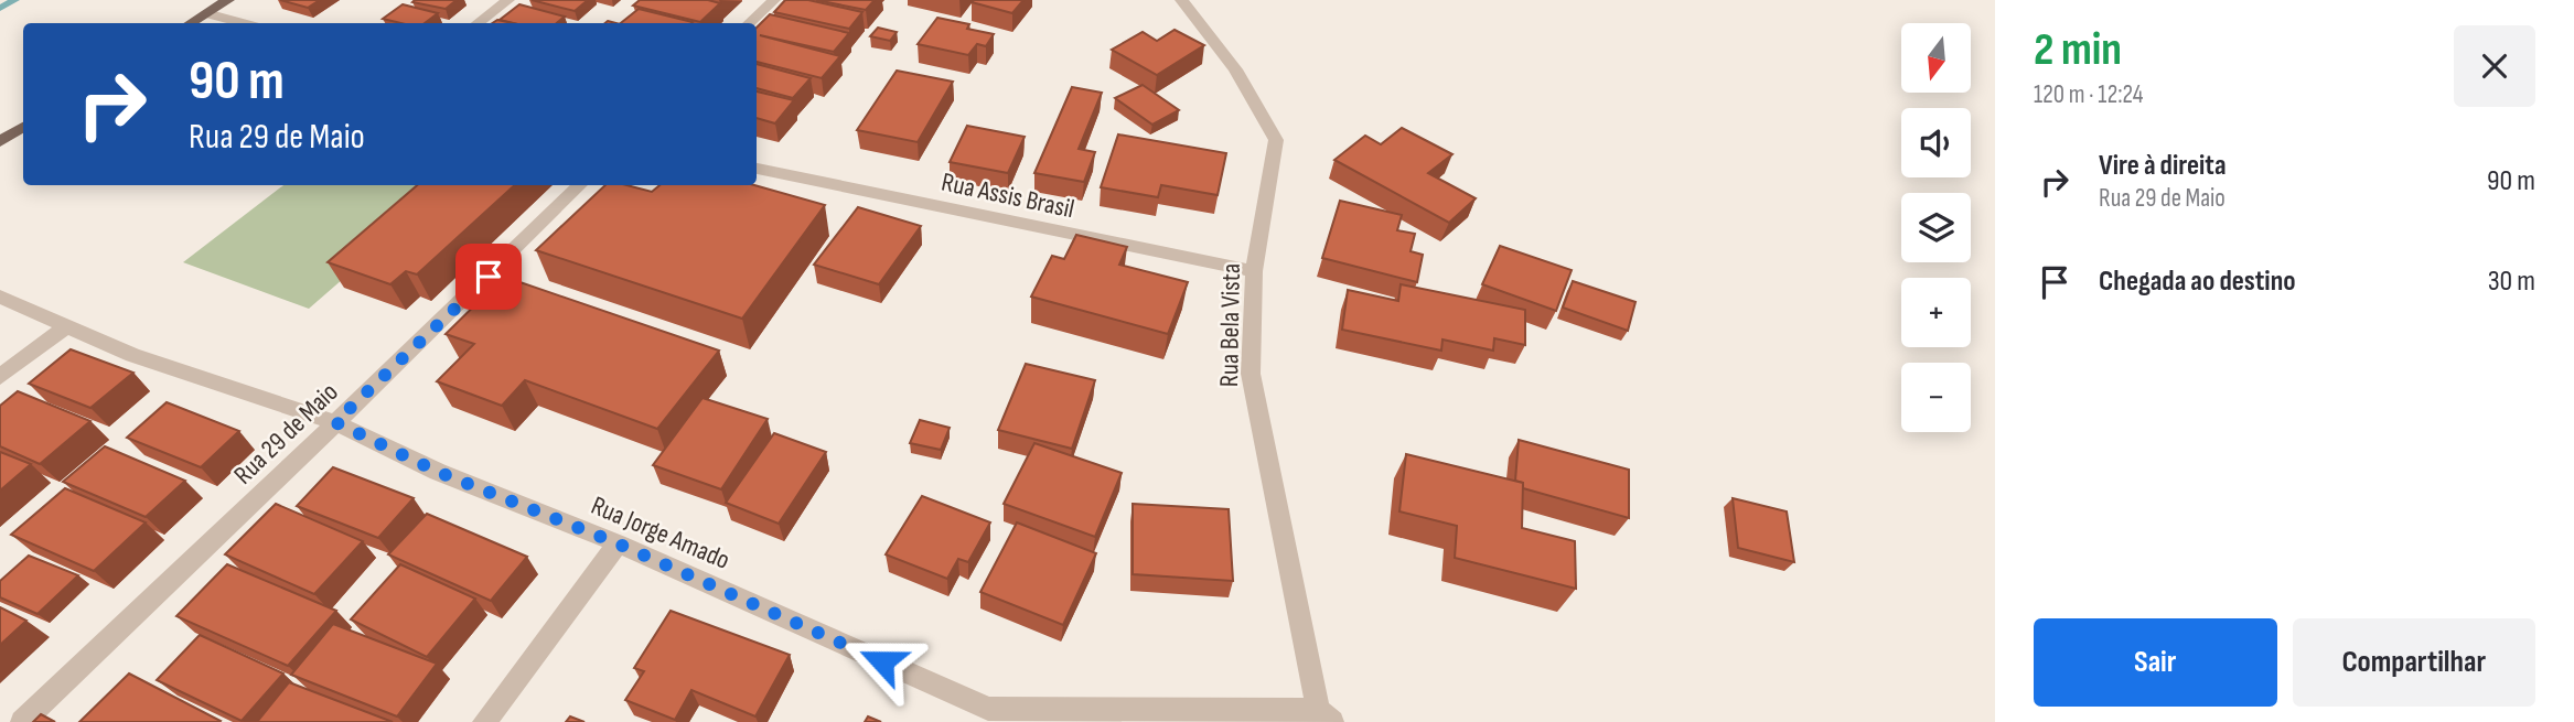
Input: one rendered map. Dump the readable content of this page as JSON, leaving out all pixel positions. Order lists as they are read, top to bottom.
{
  "streets": {
    "street": [
      "Rua Assis Brasil",
      "Rua Bela Vista",
      "Rua 29 de Maio",
      "Rua Jorge Amado"
    ]
  },
  "crossings": [
    ["Rua Assis Brasil", "Rua Bela Vista"],
    ["Rua Bela Vista", "Rua Jorge Amado"],
    ["Rua 29 de Maio", "Rua Jorge Amado"]
  ],
  "north": "bottom",
  "page": {
    "heading": ["2 min", "120 m · 12:24"],
    "map_buttons": ["+", "−"],
    "turn": ["90 m", "Rua 29 de Maio"],
    "list": [
      {
        "name": "Vire à direita",
        "note": "Rua 29 de Maio",
        "value": "90 m"
      },
      {
        "name": "Chegada ao destino",
        "value": "30 m"
      }
    ],
    "buttons": ["Sair", "Compartilhar"]
  }
}
